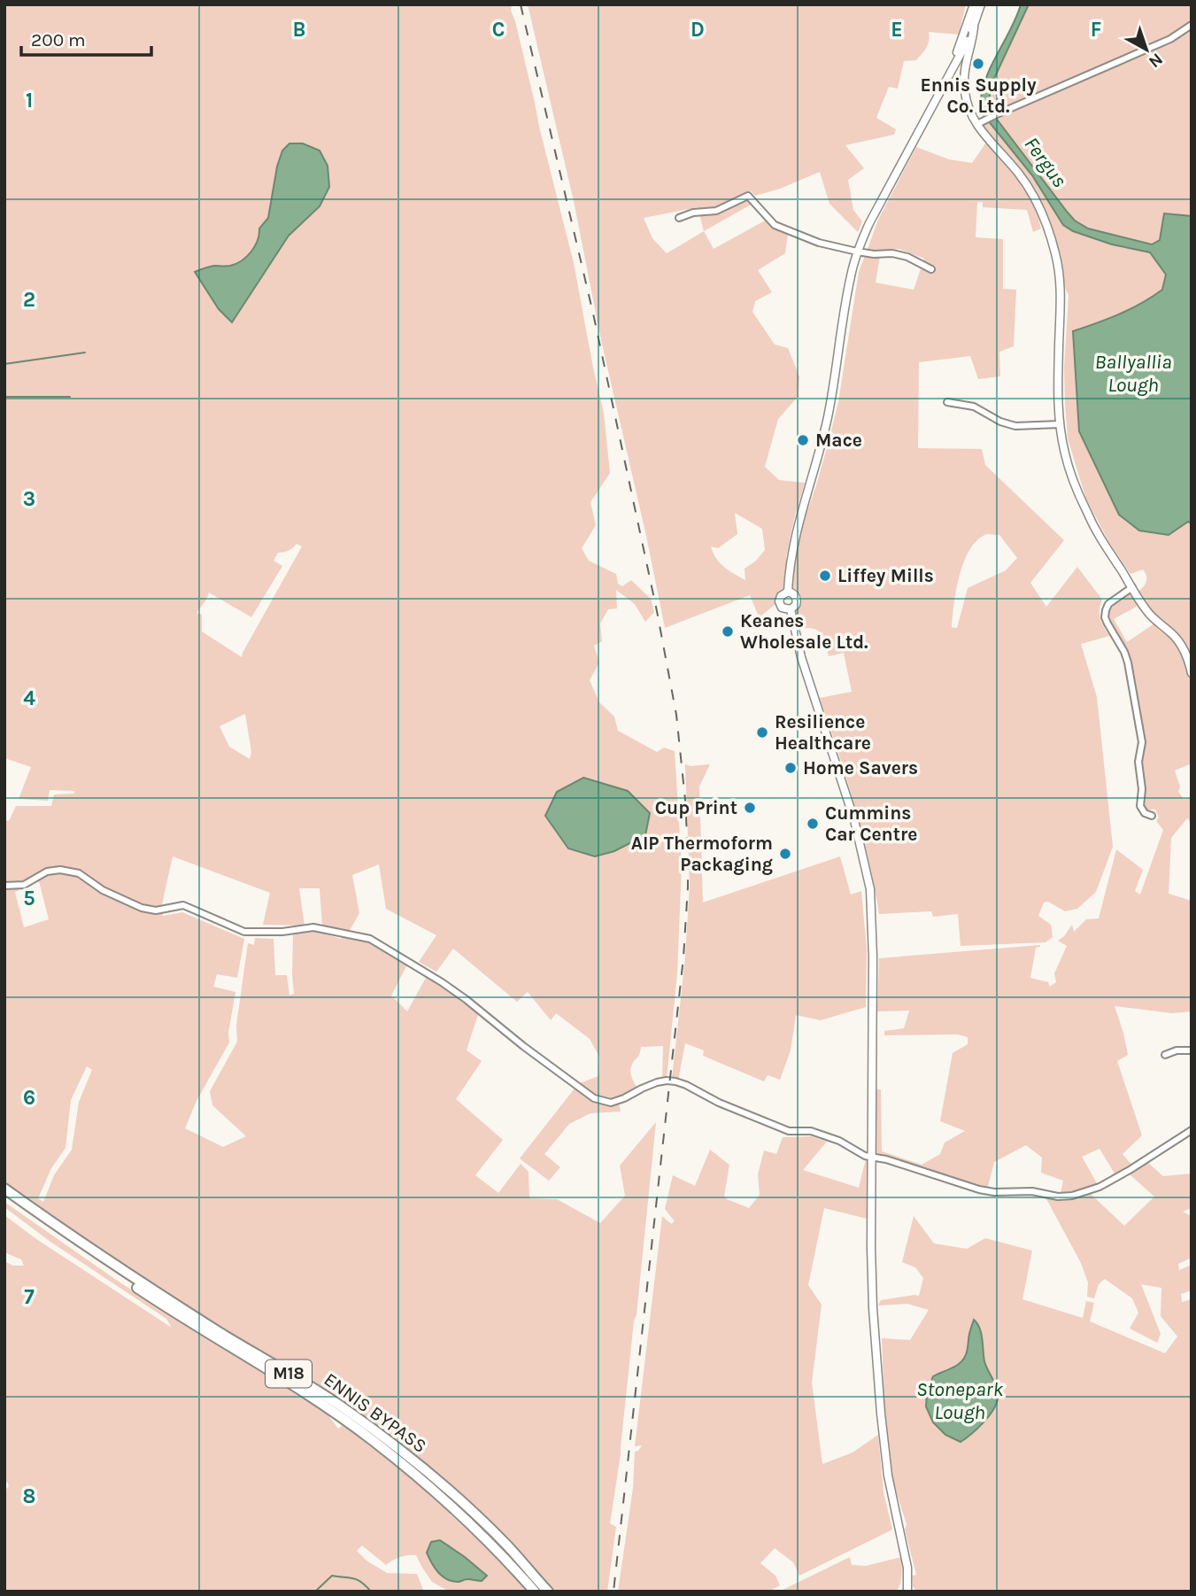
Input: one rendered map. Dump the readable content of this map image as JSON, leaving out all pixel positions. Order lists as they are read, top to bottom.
{
  "streets": {
    "highway": ["M18", "ENNIS BYPASS"]
  },
  "water": ["Fergus", "Ballyallia Lough", "Stonepark Lough"],
  "places": [
    "Ennis Supply Co. Ltd.",
    "Mace",
    "Liffey Mills",
    "Keanes Wholesale Ltd.",
    "Resilience Healthcare",
    "Home Savers",
    "Cup Print",
    "Cummins Car Centre",
    "AIP Thermoform Packaging"
  ],
  "scale_bar": "200 m",
  "north": "bottom right",
  "grid": {
    "columns": [
      "B",
      "C",
      "D",
      "E",
      "F"
    ],
    "rows": [
      "1",
      "2",
      "3",
      "4",
      "5",
      "6",
      "7",
      "8"
    ]
  }
}
